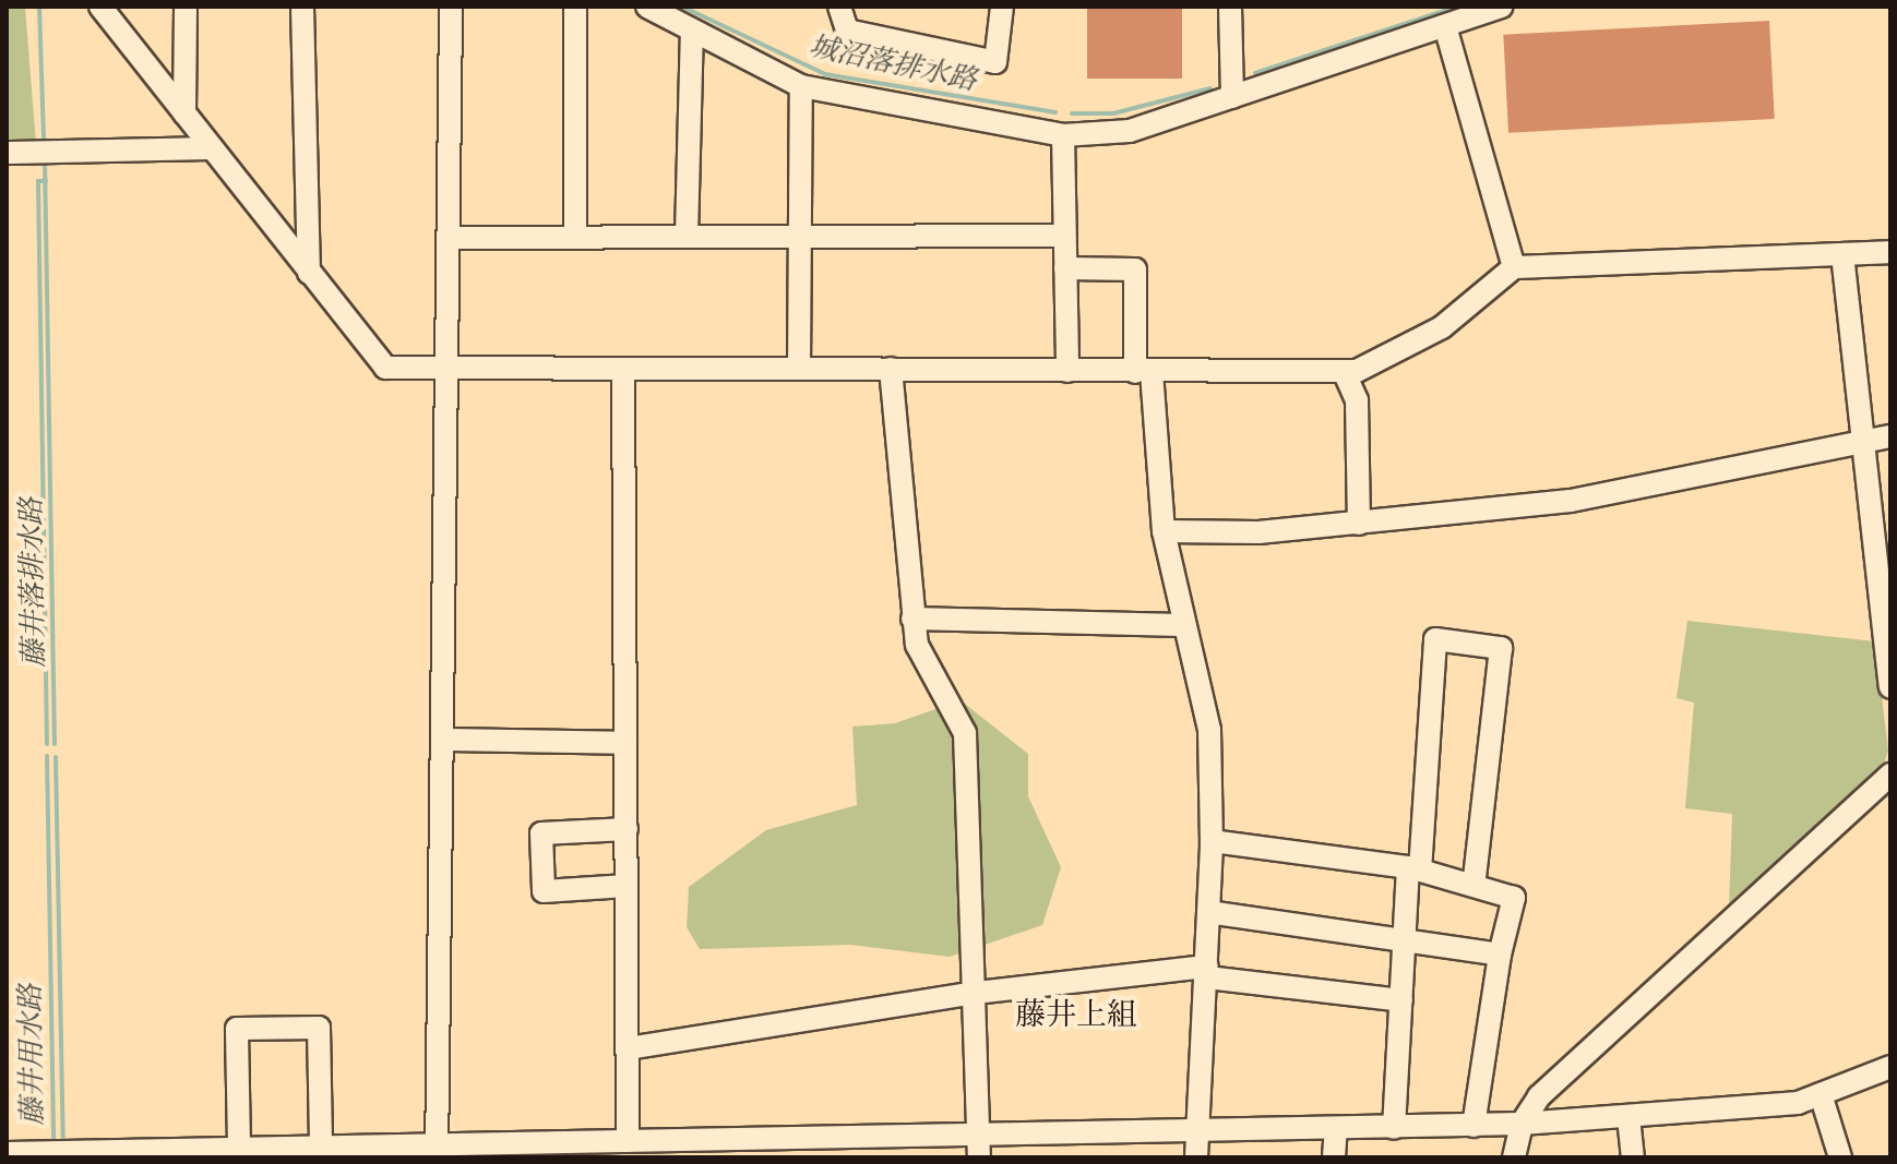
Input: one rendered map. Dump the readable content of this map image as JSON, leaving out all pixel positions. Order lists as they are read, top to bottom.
{
  "districts": ["藤井上組"],
  "water": ["城沼落排水路", "藤井落排水路", "藤井用水路"]
}
